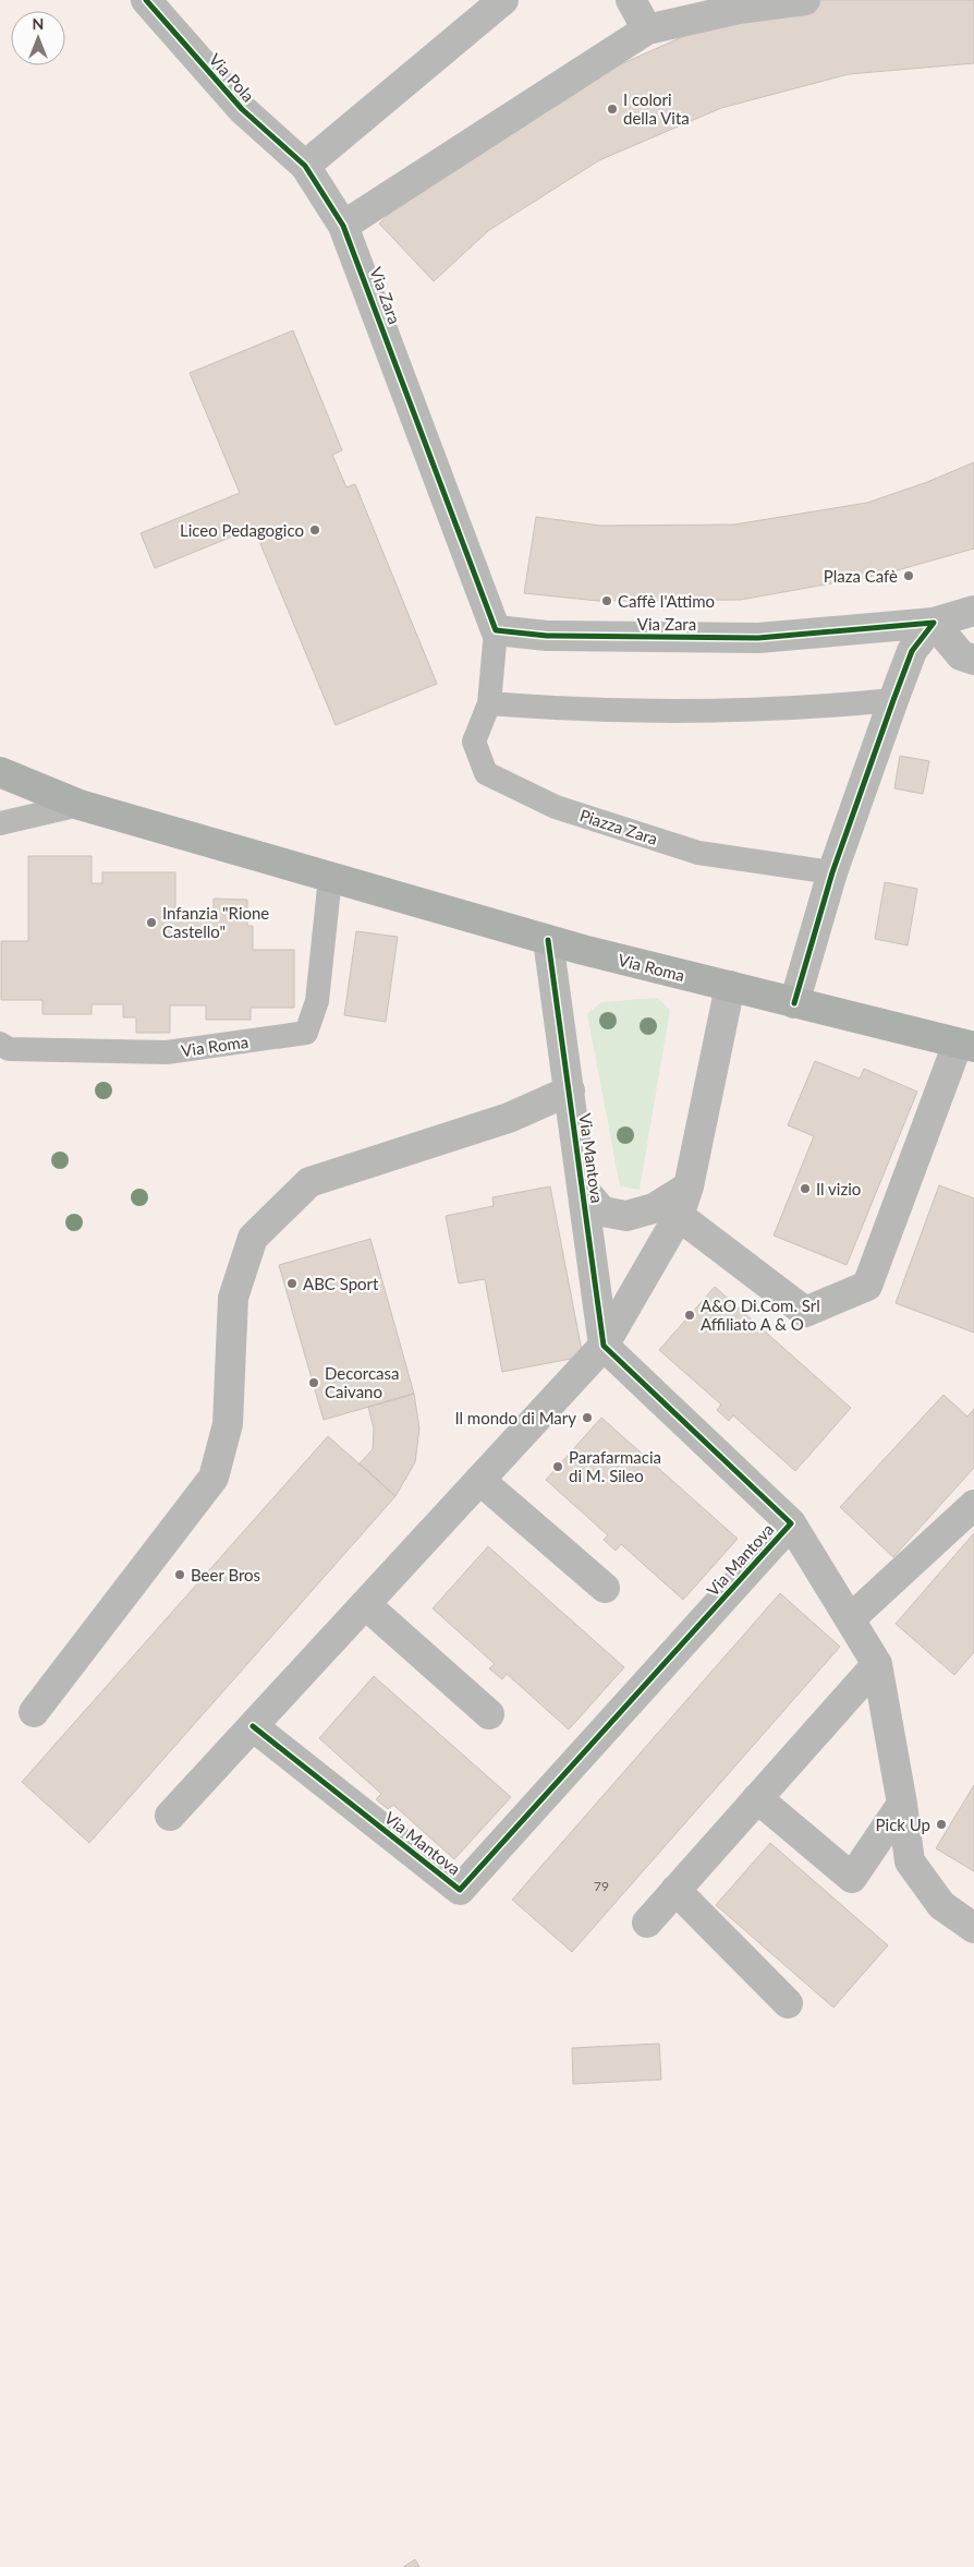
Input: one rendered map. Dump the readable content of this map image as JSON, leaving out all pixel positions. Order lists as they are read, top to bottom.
{
  "streets": {
    "street": [
      "Via Pola",
      "Via Zara",
      "Via Roma",
      "Via Mantova"
    ],
    "lane": ["Piazza Zara"]
  },
  "crossings": [
    ["Via Pola", "Via Zara"],
    ["Via Zara", "Piazza Zara"],
    ["Via Roma", "Via Mantova"]
  ],
  "places": [
    "I colori della Vita",
    "Liceo Pedagogico",
    "Plaza Cafè",
    "Caffè l'Attimo",
    "Infanzia \"Rione Castello\"",
    "Il vizio",
    "ABC Sport",
    "A&O Di.Com. Srl Affiliato A & O",
    "Decorcasa Caivano",
    "Il mondo di Mary",
    "Parafarmacia di M. Sileo",
    "Beer Bros",
    "Pick Up"
  ],
  "house_numbers": ["79"],
  "north": "top"
}
